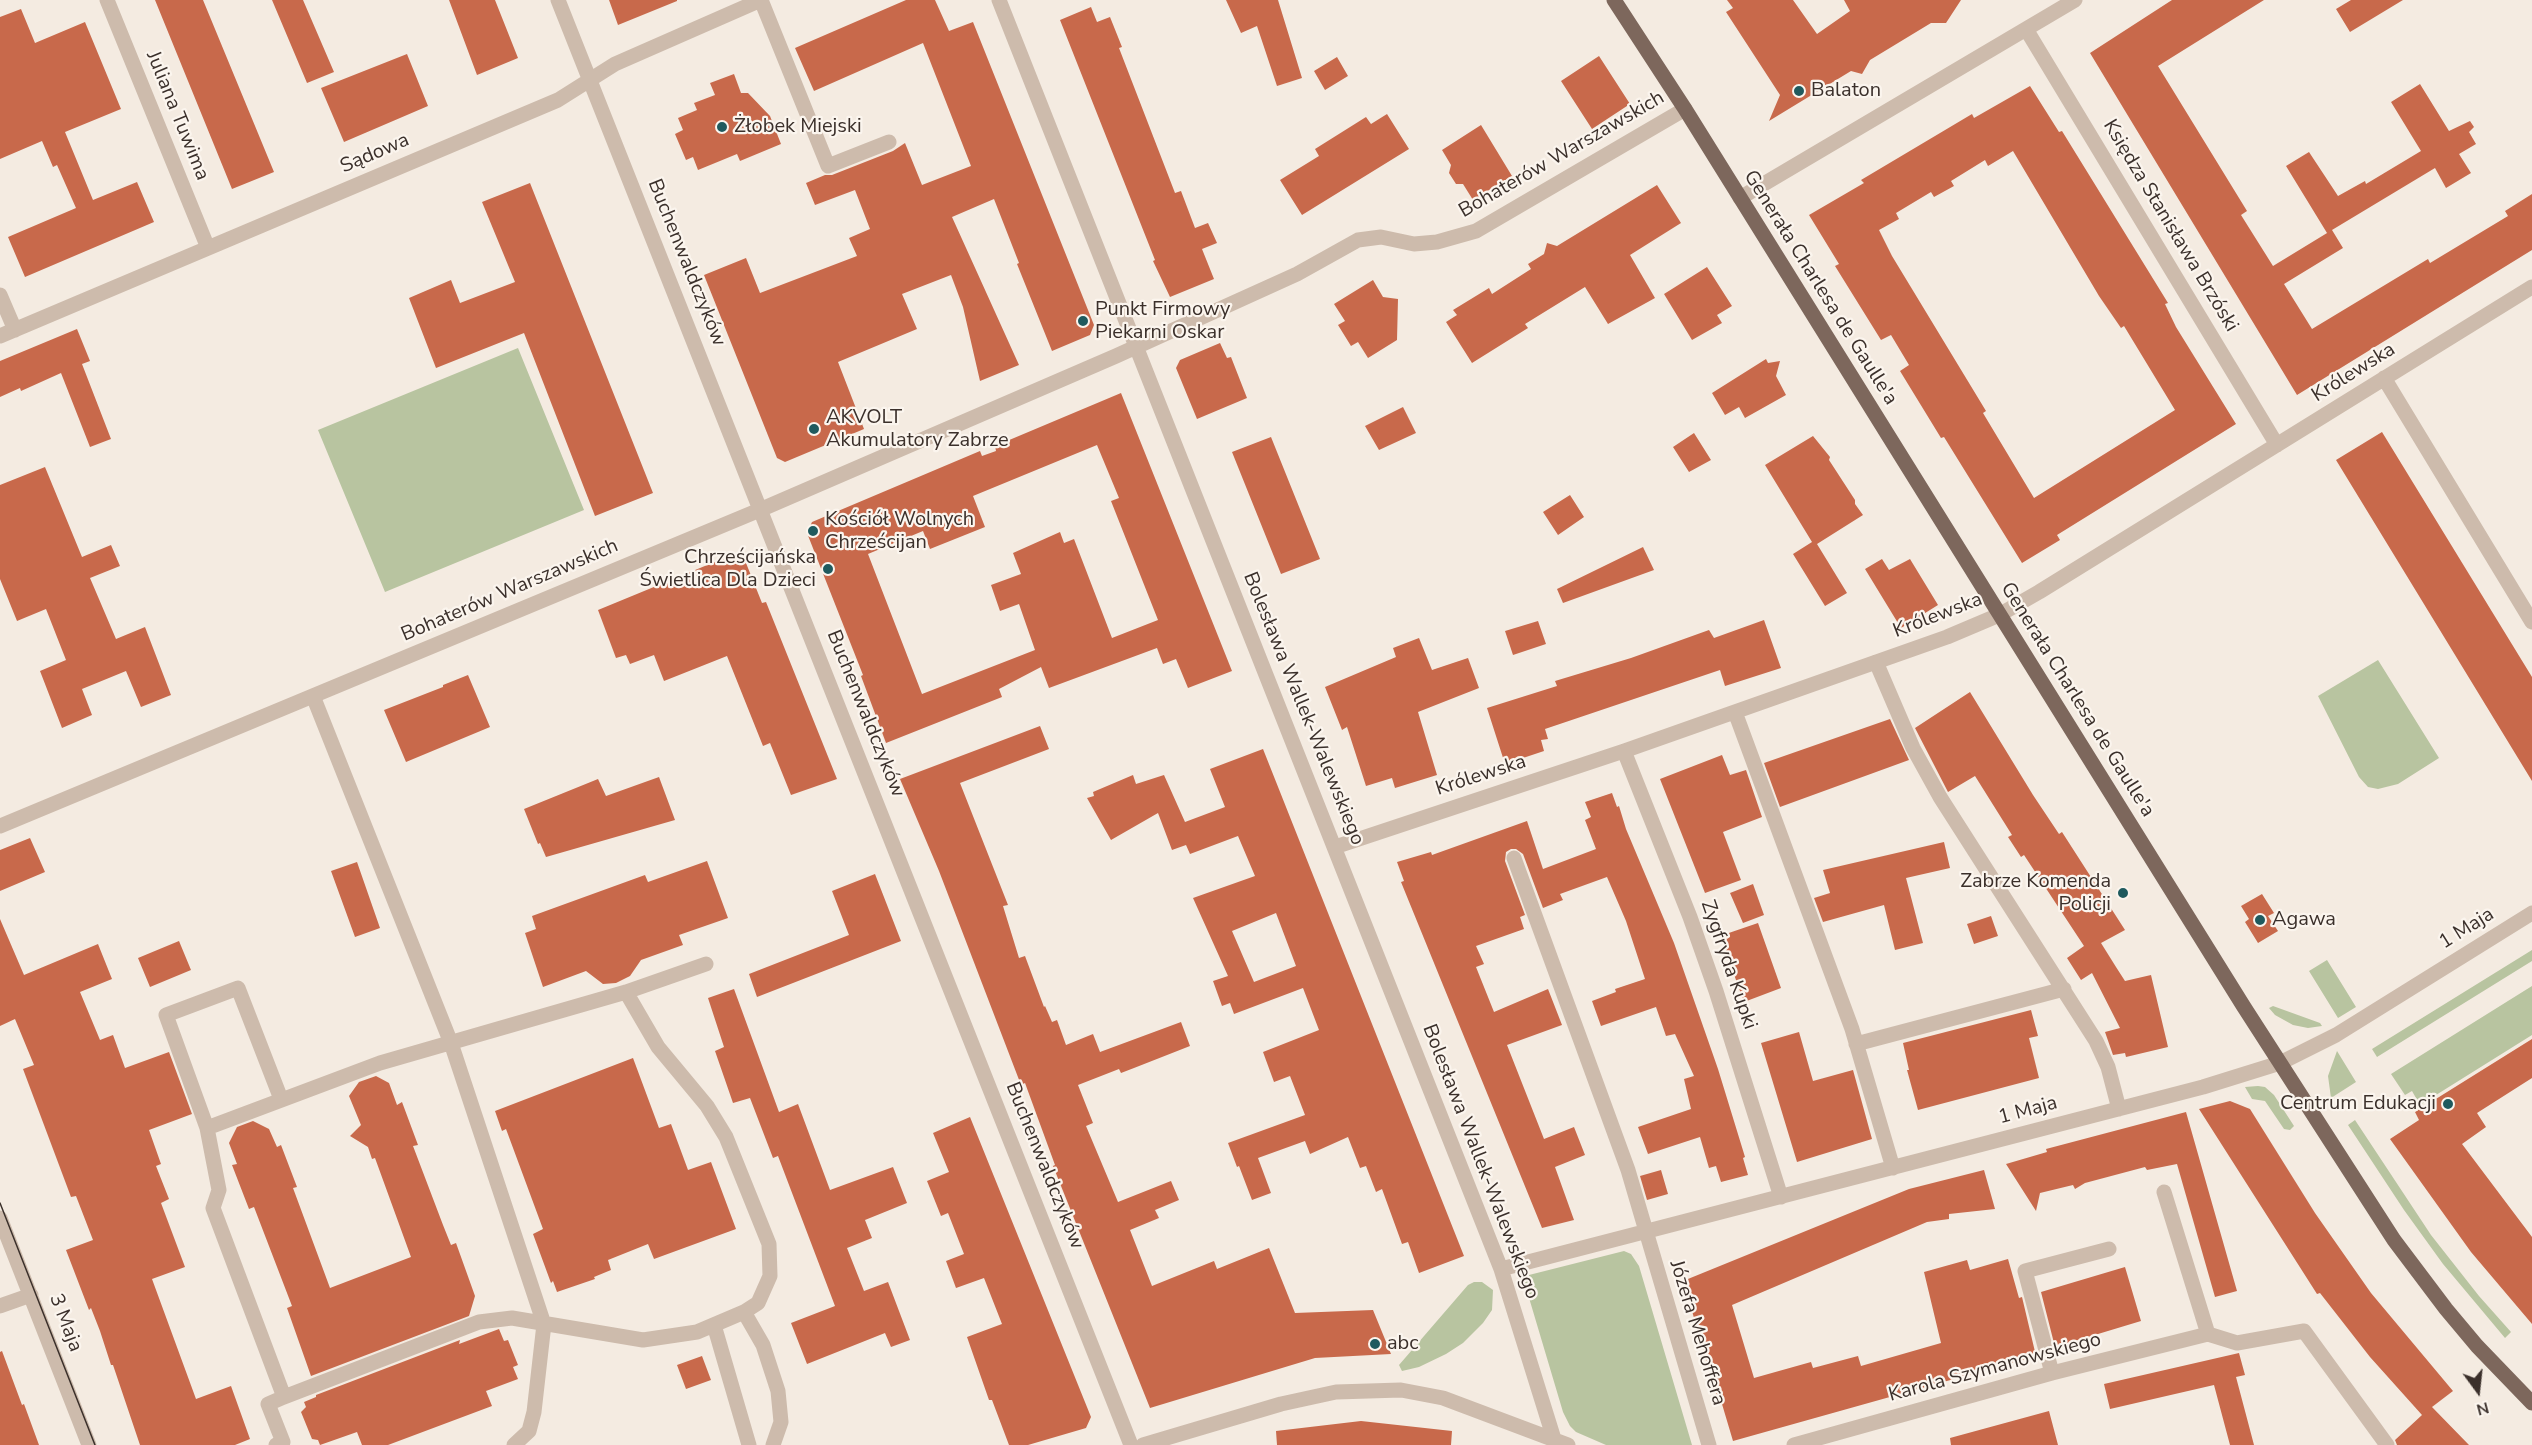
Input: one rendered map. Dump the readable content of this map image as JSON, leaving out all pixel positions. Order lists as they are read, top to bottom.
{
  "streets": {
    "main road": ["Generała Charlesa de Gaulle'a"],
    "street": [
      "Juliana Tuwima",
      "Sądowa",
      "Bohaterów Warszawskich",
      "Księdza Stanisława Brzóski",
      "Buchenwaldczyków",
      "Królewska",
      "Bolesława Wallek-Walewskiego",
      "1 Maja",
      "Zygfryda Kupki",
      "3 Maja",
      "Józefa Mehoffera",
      "Karola Szymanowskiego"
    ]
  },
  "crossings": [
    ["Juliana Tuwima", "Sądowa"],
    ["Sądowa", "Buchenwaldczyków"],
    ["Bohaterów Warszawskich", "Buchenwaldczyków"],
    ["Bohaterów Warszawskich", "Generała Charlesa de Gaulle'a"],
    ["Bohaterów Warszawskich", "Bolesława Wallek-Walewskiego"],
    ["Księdza Stanisława Brzóski", "Królewska"],
    ["Generała Charlesa de Gaulle'a", "Królewska"],
    ["Generała Charlesa de Gaulle'a", "1 Maja"],
    ["Królewska", "Bolesława Wallek-Walewskiego"],
    ["Królewska", "Zygfryda Kupki"],
    ["Bolesława Wallek-Walewskiego", "1 Maja"],
    ["1 Maja", "Zygfryda Kupki"],
    ["1 Maja", "Józefa Mehoffera"]
  ],
  "places": [
    "Balaton",
    "Żłobek Miejski",
    "Punkt Firmowy Piekarni Oskar",
    "AKVOLT Akumulatory Zabrze",
    "Kościół Wolnych Chrześcijan",
    "Chrześcijańska Świetlica Dla Dzieci",
    "Zabrze Komenda Policji",
    "Agawa",
    "Centrum Edukacji",
    "abc"
  ],
  "north": "bottom"
}
